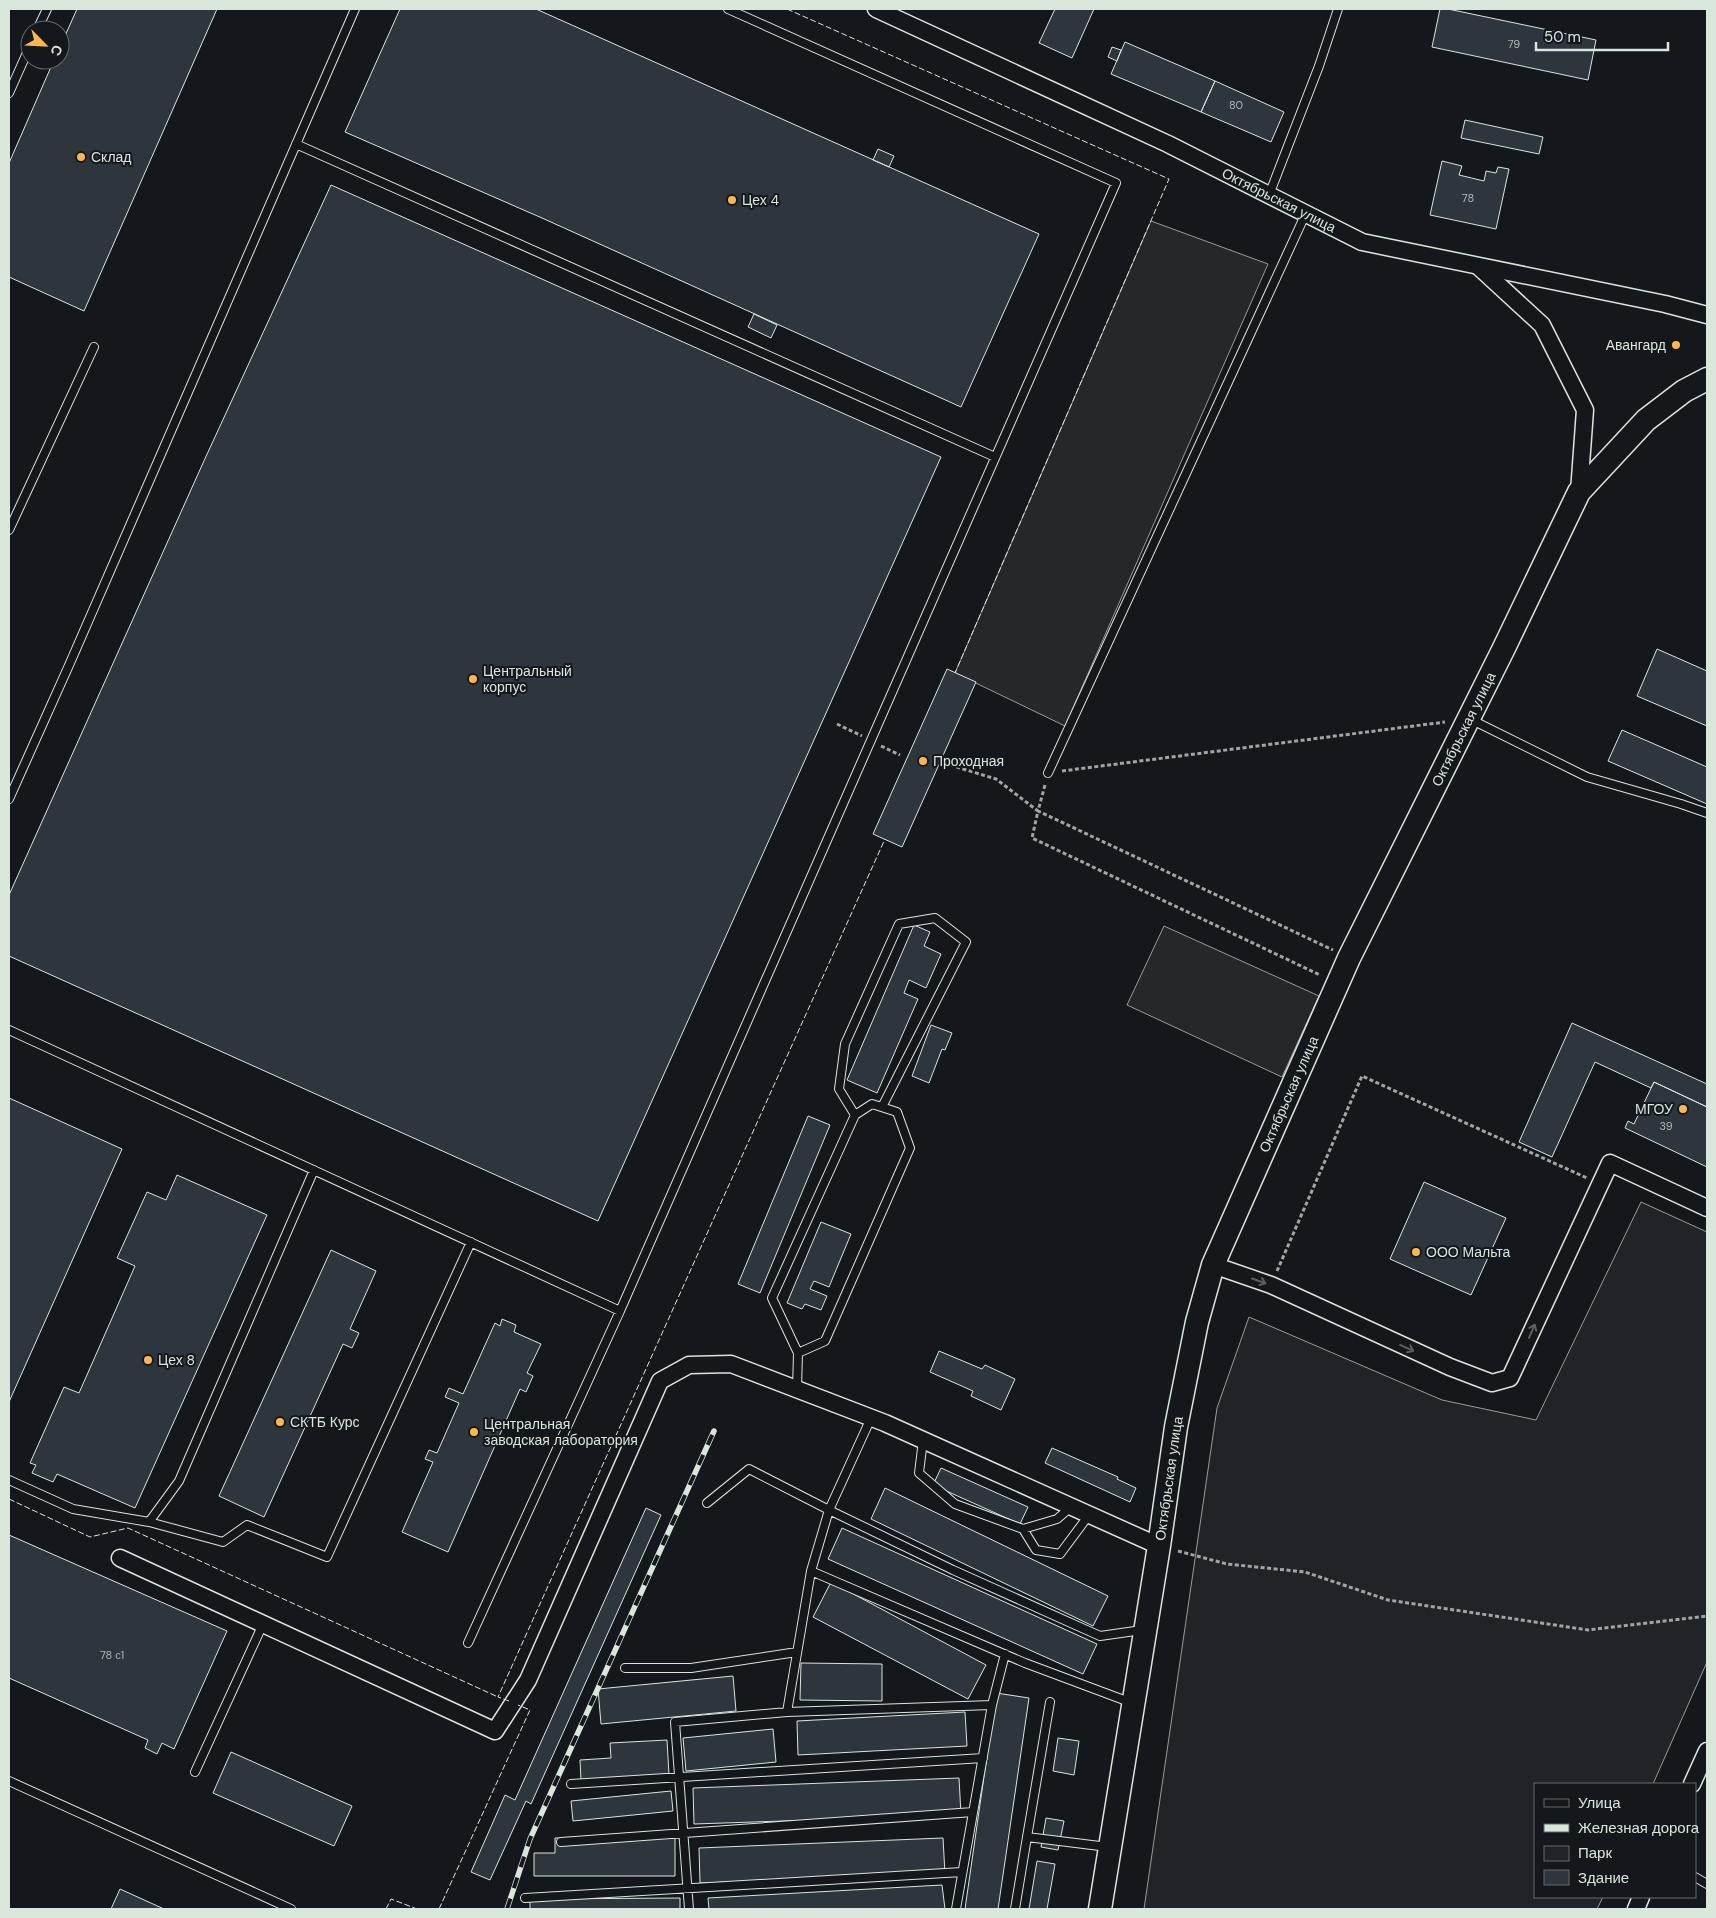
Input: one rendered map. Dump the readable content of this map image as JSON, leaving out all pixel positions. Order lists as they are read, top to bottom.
{
  "streets": {
    "main road": ["Октябрьская улица"]
  },
  "places": [
    "Склад",
    "Цех 4",
    "Авангард",
    "Центральный корпус",
    "Проходная",
    "МГОУ",
    "ООО Мальта",
    "Цех 8",
    "СКТБ Курс",
    "Центральная заводская лаборатория"
  ],
  "house_numbers": [
    "79",
    "80",
    "78",
    "39",
    "78 с1"
  ],
  "legend": [
    "Улица",
    "Железная дорога",
    "Парк",
    "Здание"
  ],
  "scale_bar": "50 m",
  "north": "bottom right"
}
